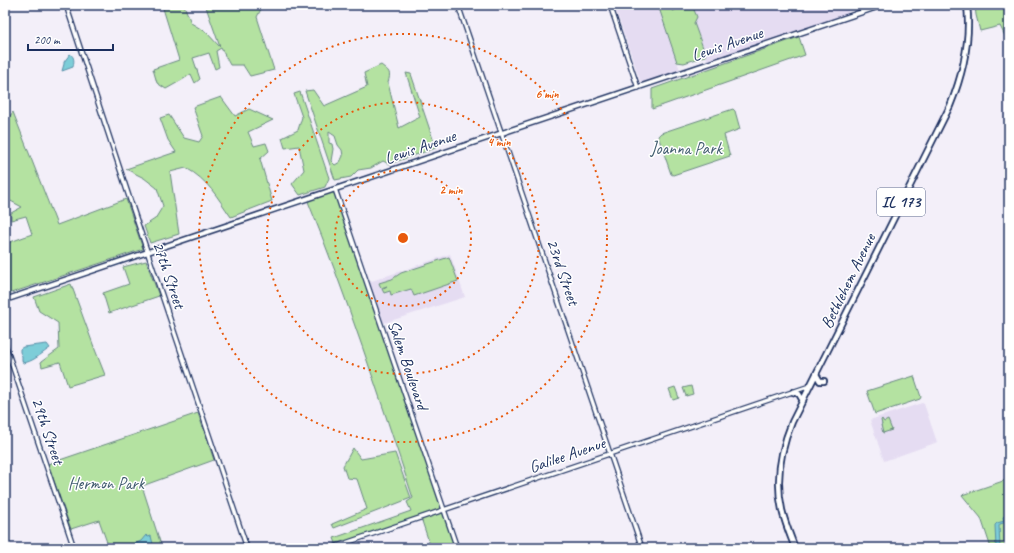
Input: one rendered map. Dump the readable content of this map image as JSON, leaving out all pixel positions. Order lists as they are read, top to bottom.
{
  "streets": {
    "main road": ["Lewis Avenue", "IL 173", "Bethlehem Avenue"],
    "street": [
      "23rd Street",
      "27th Street",
      "Salem Boulevard",
      "29th Street",
      "Galilee Avenue"
    ]
  },
  "crossings": [
    ["Lewis Avenue", "23rd Street"],
    ["Lewis Avenue", "27th Street"],
    ["Lewis Avenue", "Salem Boulevard"],
    ["23rd Street", "Galilee Avenue"],
    ["Bethlehem Avenue", "Galilee Avenue"],
    ["Salem Boulevard", "Galilee Avenue"]
  ],
  "parks": ["Joanna Park", "Hermon Park"],
  "scale_bar": "200 m",
  "rings": ["6 min", "4 min", "2 min"]
}
